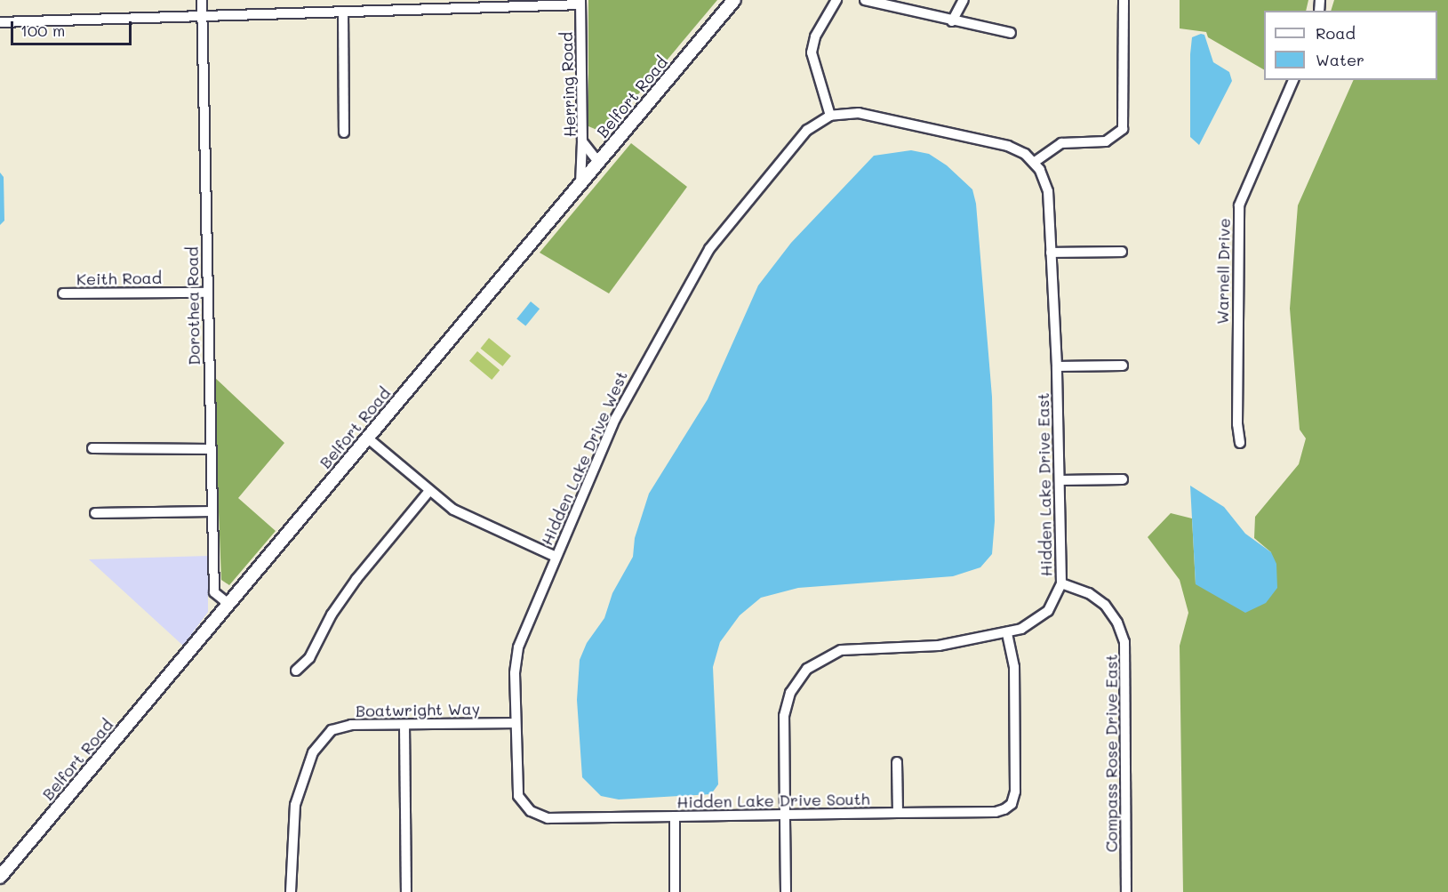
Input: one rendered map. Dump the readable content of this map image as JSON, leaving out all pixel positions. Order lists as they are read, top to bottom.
{
  "streets": {
    "street": [
      "Herring Road",
      "Belfort Road",
      "Warnell Drive",
      "Keith Road",
      "Dorothea Road",
      "Hidden Lake Drive West",
      "Hidden Lake Drive East",
      "Boatwright Way",
      "Compass Rose Drive East",
      "Hidden Lake Drive South"
    ]
  },
  "crossings": [
    ["Herring Road", "Belfort Road"],
    ["Belfort Road", "Dorothea Road"],
    ["Keith Road", "Dorothea Road"],
    ["Hidden Lake Drive West", "Boatwright Way"],
    ["Hidden Lake Drive West", "Hidden Lake Drive South"],
    ["Hidden Lake Drive East", "Compass Rose Drive East"],
    ["Hidden Lake Drive East", "Hidden Lake Drive South"]
  ],
  "legend": ["Road", "Water"],
  "scale_bar": "100 m"
}
